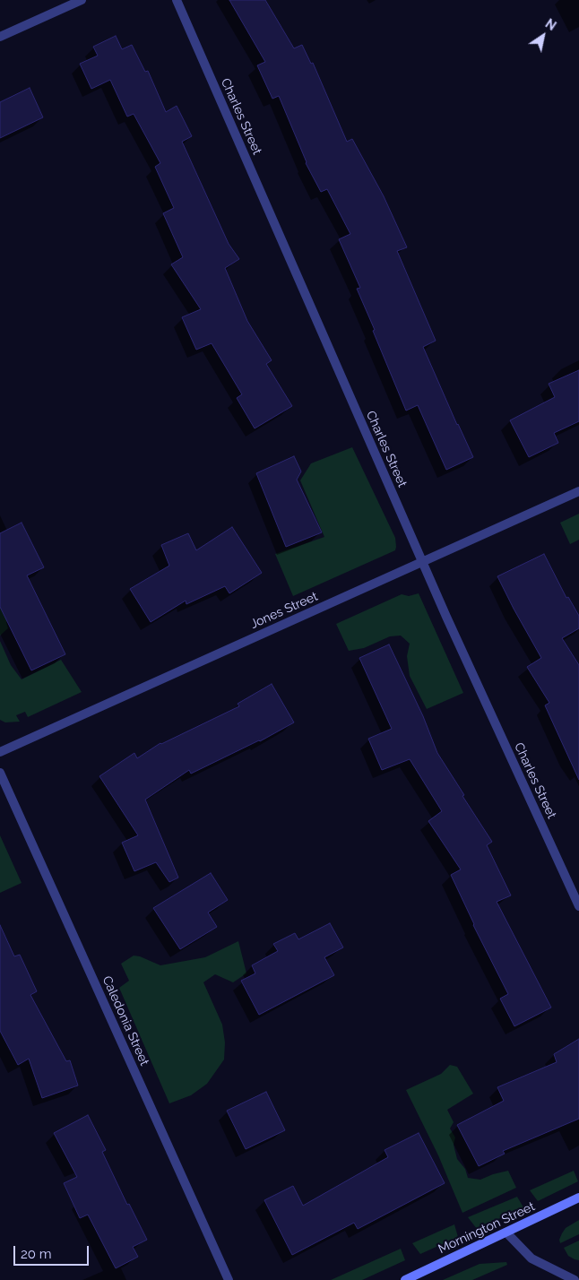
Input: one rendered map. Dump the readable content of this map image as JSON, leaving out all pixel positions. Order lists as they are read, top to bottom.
{
  "streets": {
    "street": [
      "Charles Street",
      "Jones Street",
      "Caledonia Street",
      "Mornington Street"
    ]
  },
  "crossings": [
    ["Charles Street", "Jones Street"]
  ],
  "scale_bar": "20 m",
  "north": "top right"
}
